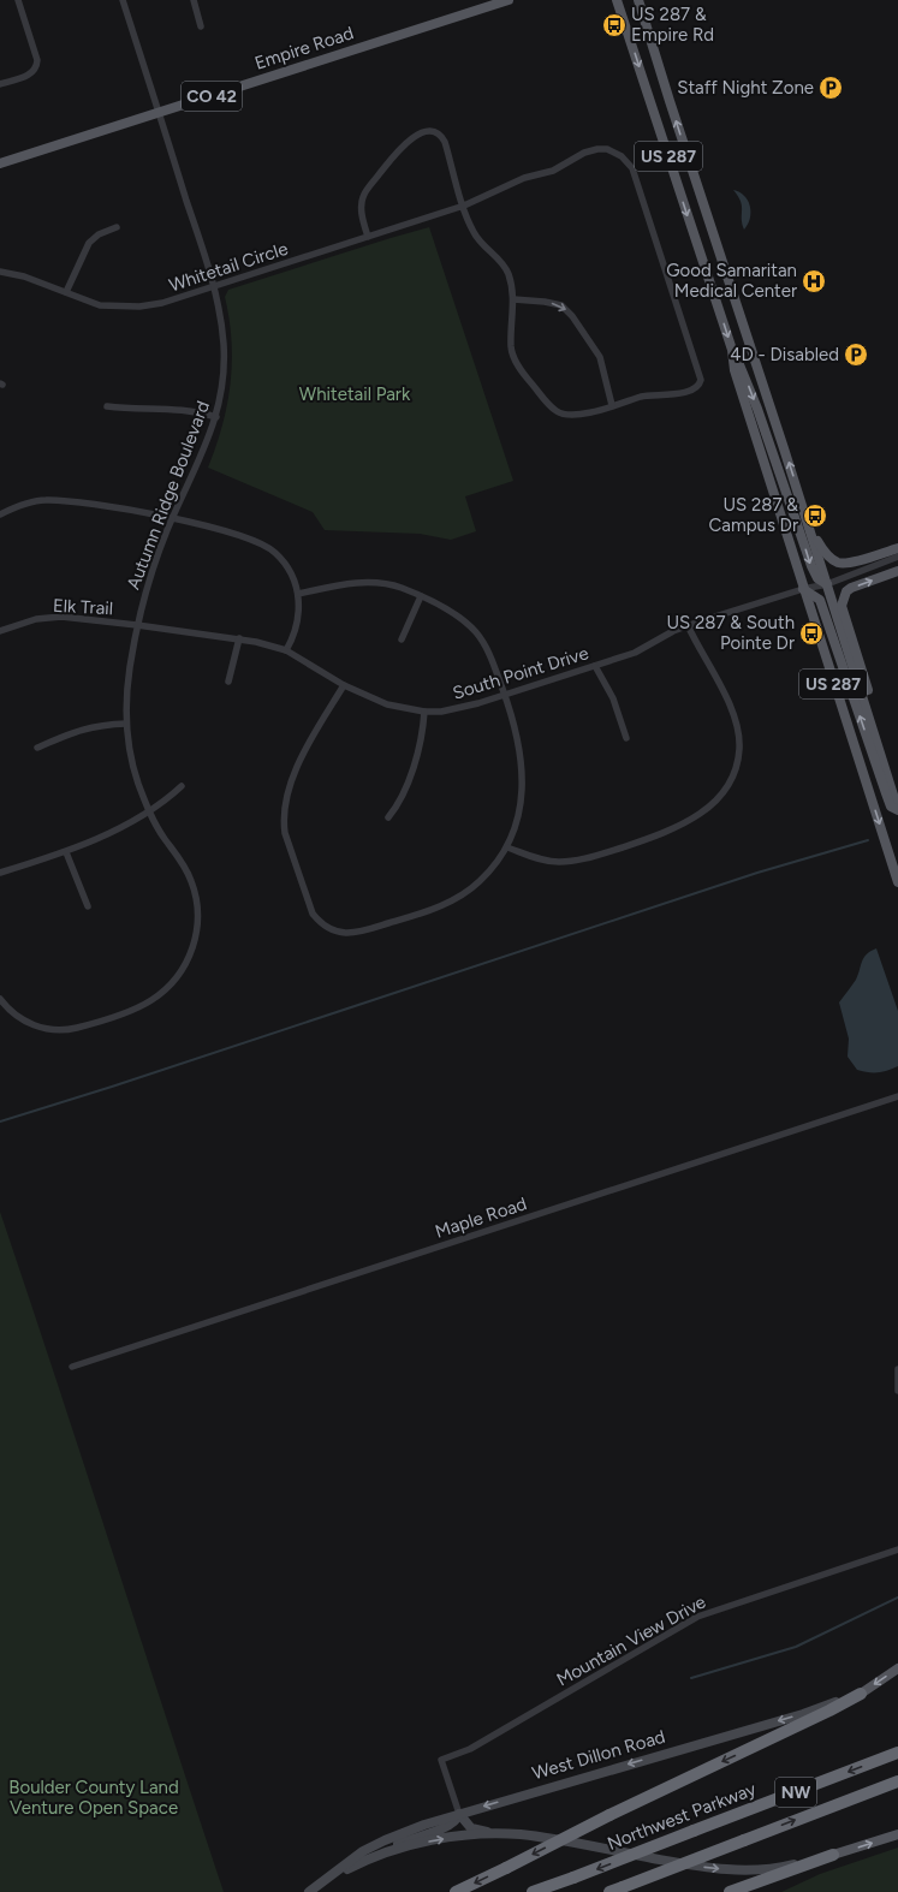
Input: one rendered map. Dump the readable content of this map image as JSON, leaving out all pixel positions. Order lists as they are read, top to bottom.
{
  "streets": {
    "highway": ["NW", "Northwest Parkway"],
    "main road": [
      "Empire Road",
      "CO 42",
      "US 287",
      "West Dillon Road"
    ],
    "street": [
      "Whitetail Circle",
      "Autumn Ridge Boulevard",
      "Elk Trail",
      "South Point Drive",
      "Maple Road",
      "Mountain View Drive"
    ]
  },
  "crossings": [
    ["Empire Road", "Autumn Ridge Boulevard"],
    ["US 287", "South Point Drive"],
    ["Whitetail Circle", "Autumn Ridge Boulevard"],
    ["Autumn Ridge Boulevard", "Elk Trail"],
    ["Autumn Ridge Boulevard", "South Point Drive"],
    ["Elk Trail", "South Point Drive"],
    ["Mountain View Drive", "West Dillon Road"]
  ],
  "parks": ["Whitetail Park", "Boulder County Land Venture Open Space"],
  "places": {
    "bus stop": ["US 287 & Empire Rd", "US 287 & Campus Dr", "US 287 & South Pointe Dr"],
    "parking": ["Staff Night Zone", "4D - Disabled"],
    "hospital": ["Good Samaritan Medical Center"]
  }
}
